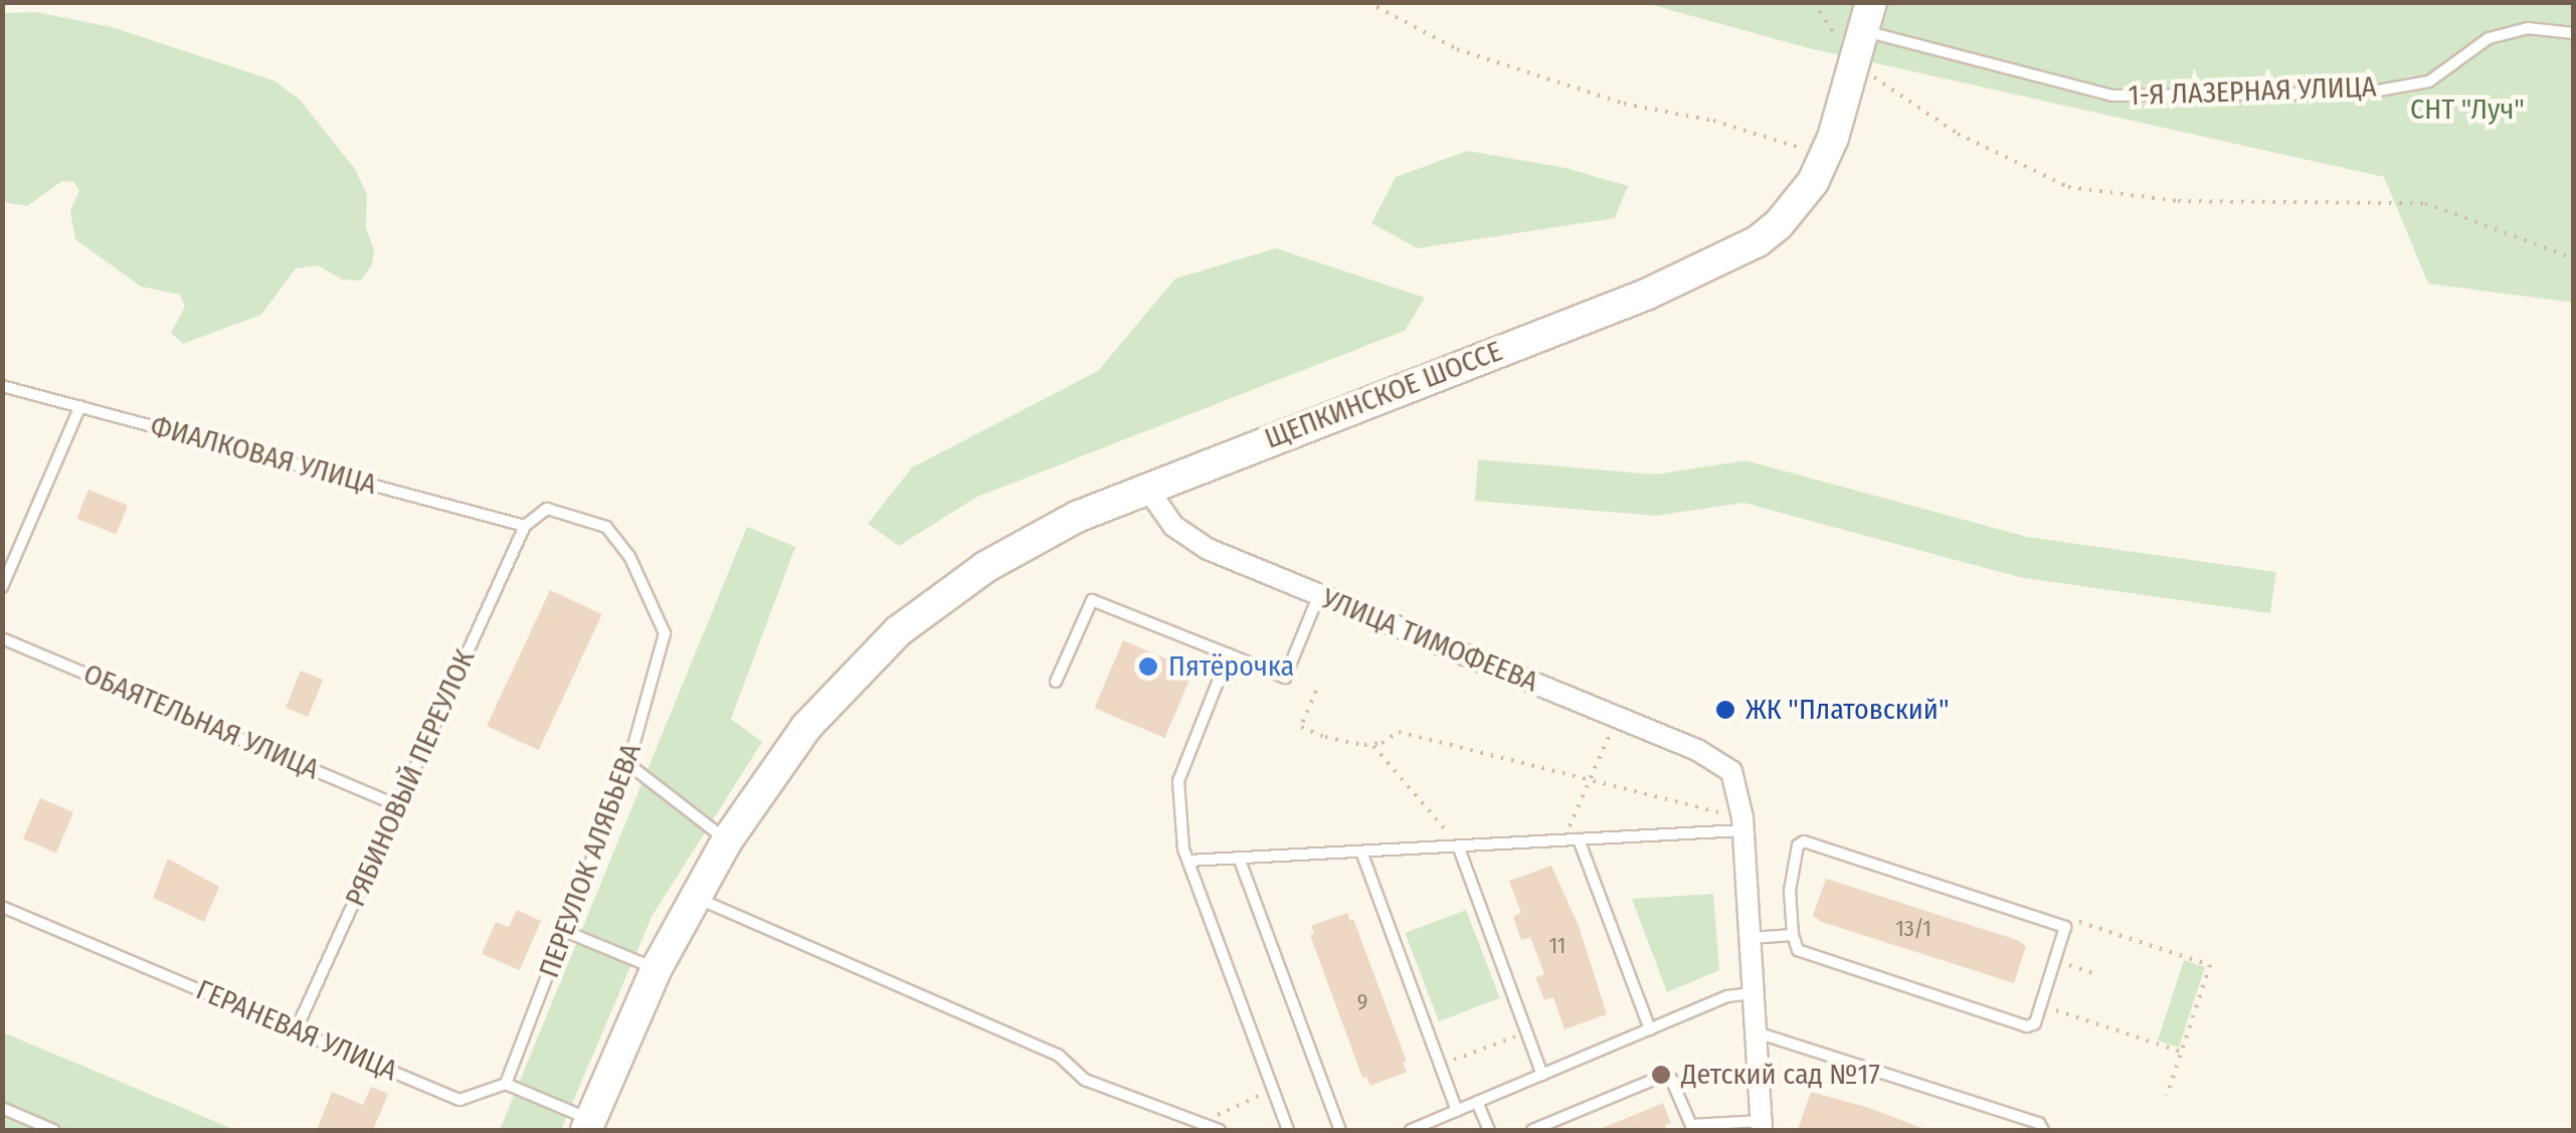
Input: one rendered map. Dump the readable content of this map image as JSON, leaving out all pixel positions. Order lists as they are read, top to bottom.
{
  "streets": {
    "main road": ["ЩЕПКИНСКОЕ ШОССЕ"],
    "street": ["УЛИЦА ТИМОФЕЕВА"],
    "lane": [
      "1-Я ЛАЗЕРНАЯ УЛИЦА",
      "ФИАЛКОВАЯ УЛИЦА",
      "ОБАЯТЕЛЬНАЯ УЛИЦА",
      "РЯБИНОВЫЙ ПЕРЕУЛОК",
      "ПЕРЕУЛОК АЛЯБЬЕВА",
      "ГЕРАНЕВАЯ УЛИЦА"
    ]
  },
  "crossings": [
    ["1-Я ЛАЗЕРНАЯ УЛИЦА", "ЩЕПКИНСКОЕ ШОССЕ"],
    ["ЩЕПКИНСКОЕ ШОССЕ", "УЛИЦА ТИМОФЕЕВА"],
    ["ФИАЛКОВАЯ УЛИЦА", "РЯБИНОВЫЙ ПЕРЕУЛОК"],
    ["ФИАЛКОВАЯ УЛИЦА", "ПЕРЕУЛОК АЛЯБЬЕВА"],
    ["ОБАЯТЕЛЬНАЯ УЛИЦА", "РЯБИНОВЫЙ ПЕРЕУЛОК"],
    ["РЯБИНОВЫЙ ПЕРЕУЛОК", "ПЕРЕУЛОК АЛЯБЬЕВА"],
    ["РЯБИНОВЫЙ ПЕРЕУЛОК", "ГЕРАНЕВАЯ УЛИЦА"],
    ["ПЕРЕУЛОК АЛЯБЬЕВА", "ГЕРАНЕВАЯ УЛИЦА"]
  ],
  "parks": ["СНТ \"Луч\""],
  "places": ["Пятёрочка", "ЖК \"Платовский\"", "Детский сад №17"],
  "house_numbers": ["13/1", "11", "9"]
}
